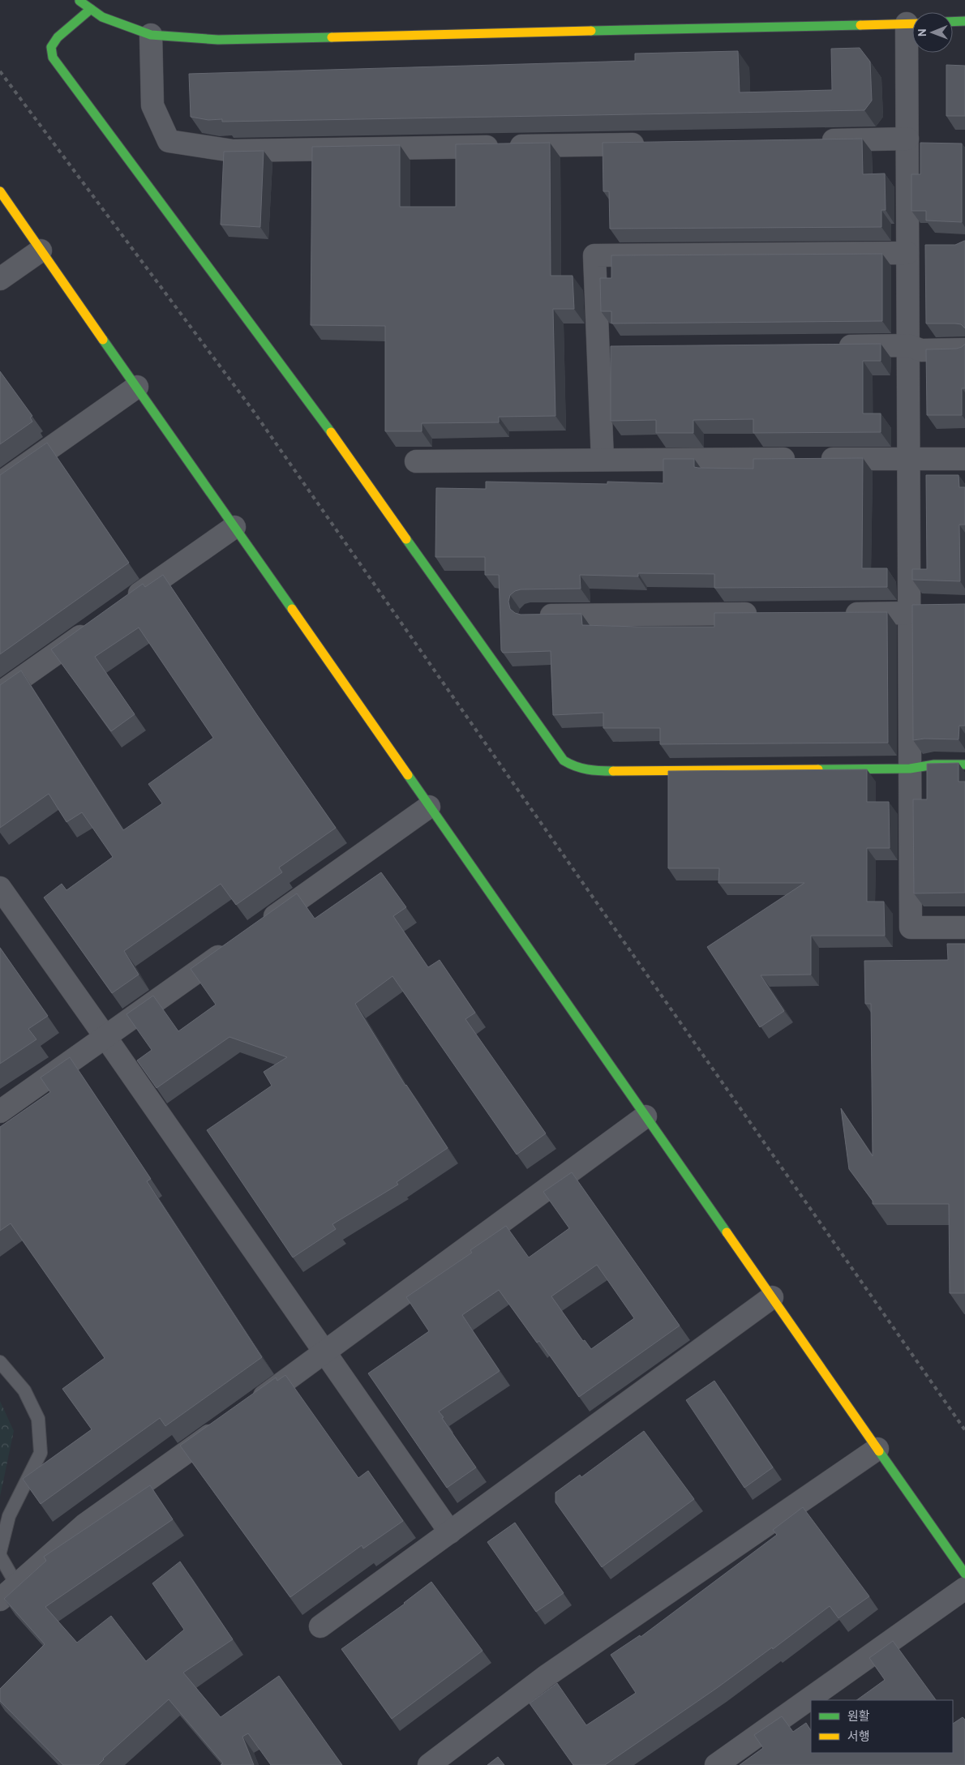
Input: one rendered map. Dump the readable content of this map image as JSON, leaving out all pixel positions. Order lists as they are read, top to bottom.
{
  "legend": ["원활", "서행"],
  "north": "left"
}
